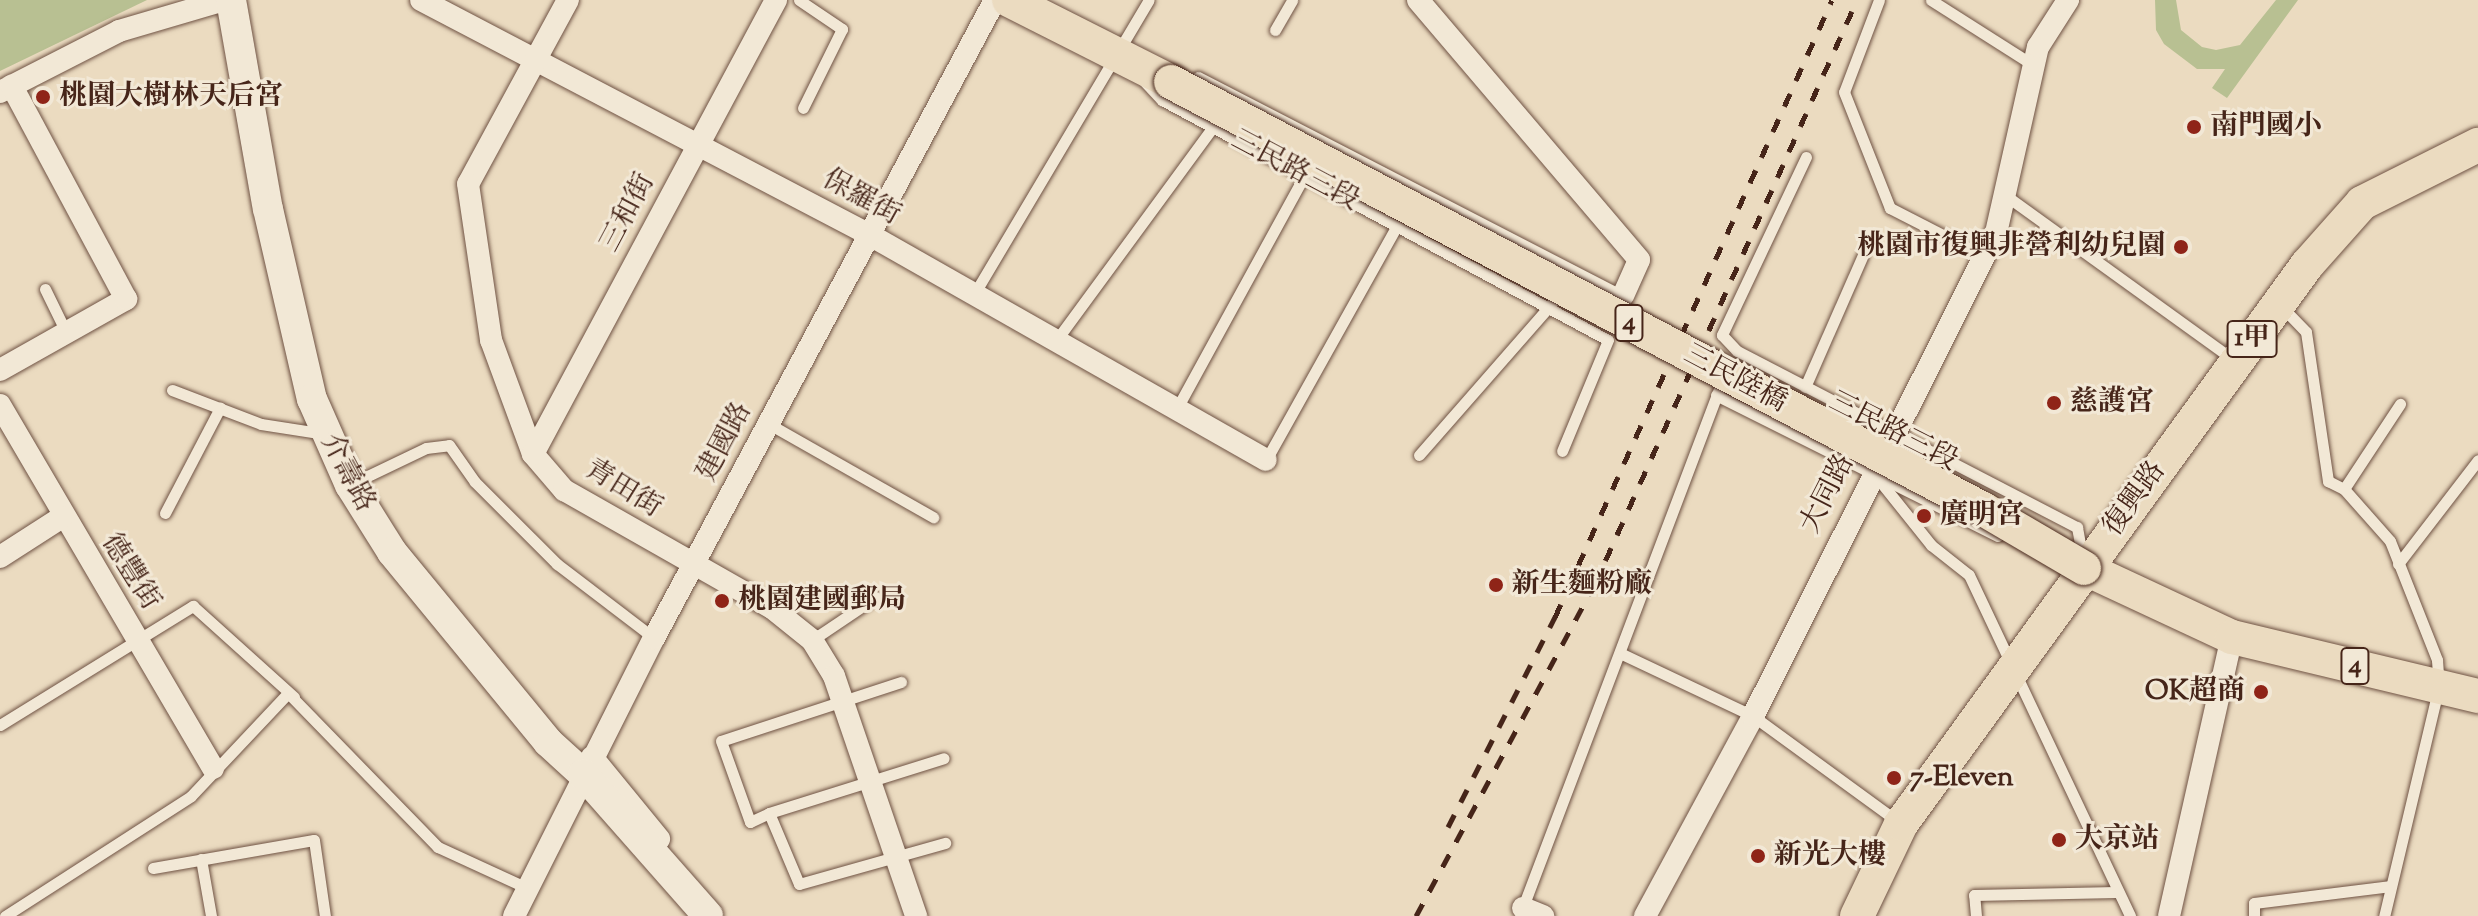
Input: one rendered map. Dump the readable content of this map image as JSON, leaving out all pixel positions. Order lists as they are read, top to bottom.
{
  "streets": {
    "main road": [
      "三民路三段",
      "4",
      "1甲",
      "三民陸橋",
      "復興路"
    ],
    "street": [
      "保羅街",
      "三和街",
      "建國路",
      "介壽路",
      "青田街",
      "大同路",
      "德豐街"
    ]
  },
  "crossings": [
    ["三民路三段", "4"],
    ["三民路三段", "三民陸橋"],
    ["三民路三段", "大同路"],
    ["三民路三段", "復興路"],
    ["保羅街", "三和街"],
    ["保羅街", "建國路"],
    ["保羅街", "青田街"],
    ["三和街", "青田街"],
    ["4", "三民陸橋"],
    ["4", "復興路"],
    ["三民陸橋", "復興路"],
    ["建國路", "介壽路"],
    ["建國路", "青田街"]
  ],
  "places": [
    "桃園大樹林天后宮",
    "南門國小",
    "桃園市復興非營利幼兒園",
    "慈護宮",
    "廣明宮",
    "新生麵粉廠",
    "桃園建國郵局",
    "OK超商",
    "7-Eleven",
    "大京站",
    "新光大樓"
  ]
}
